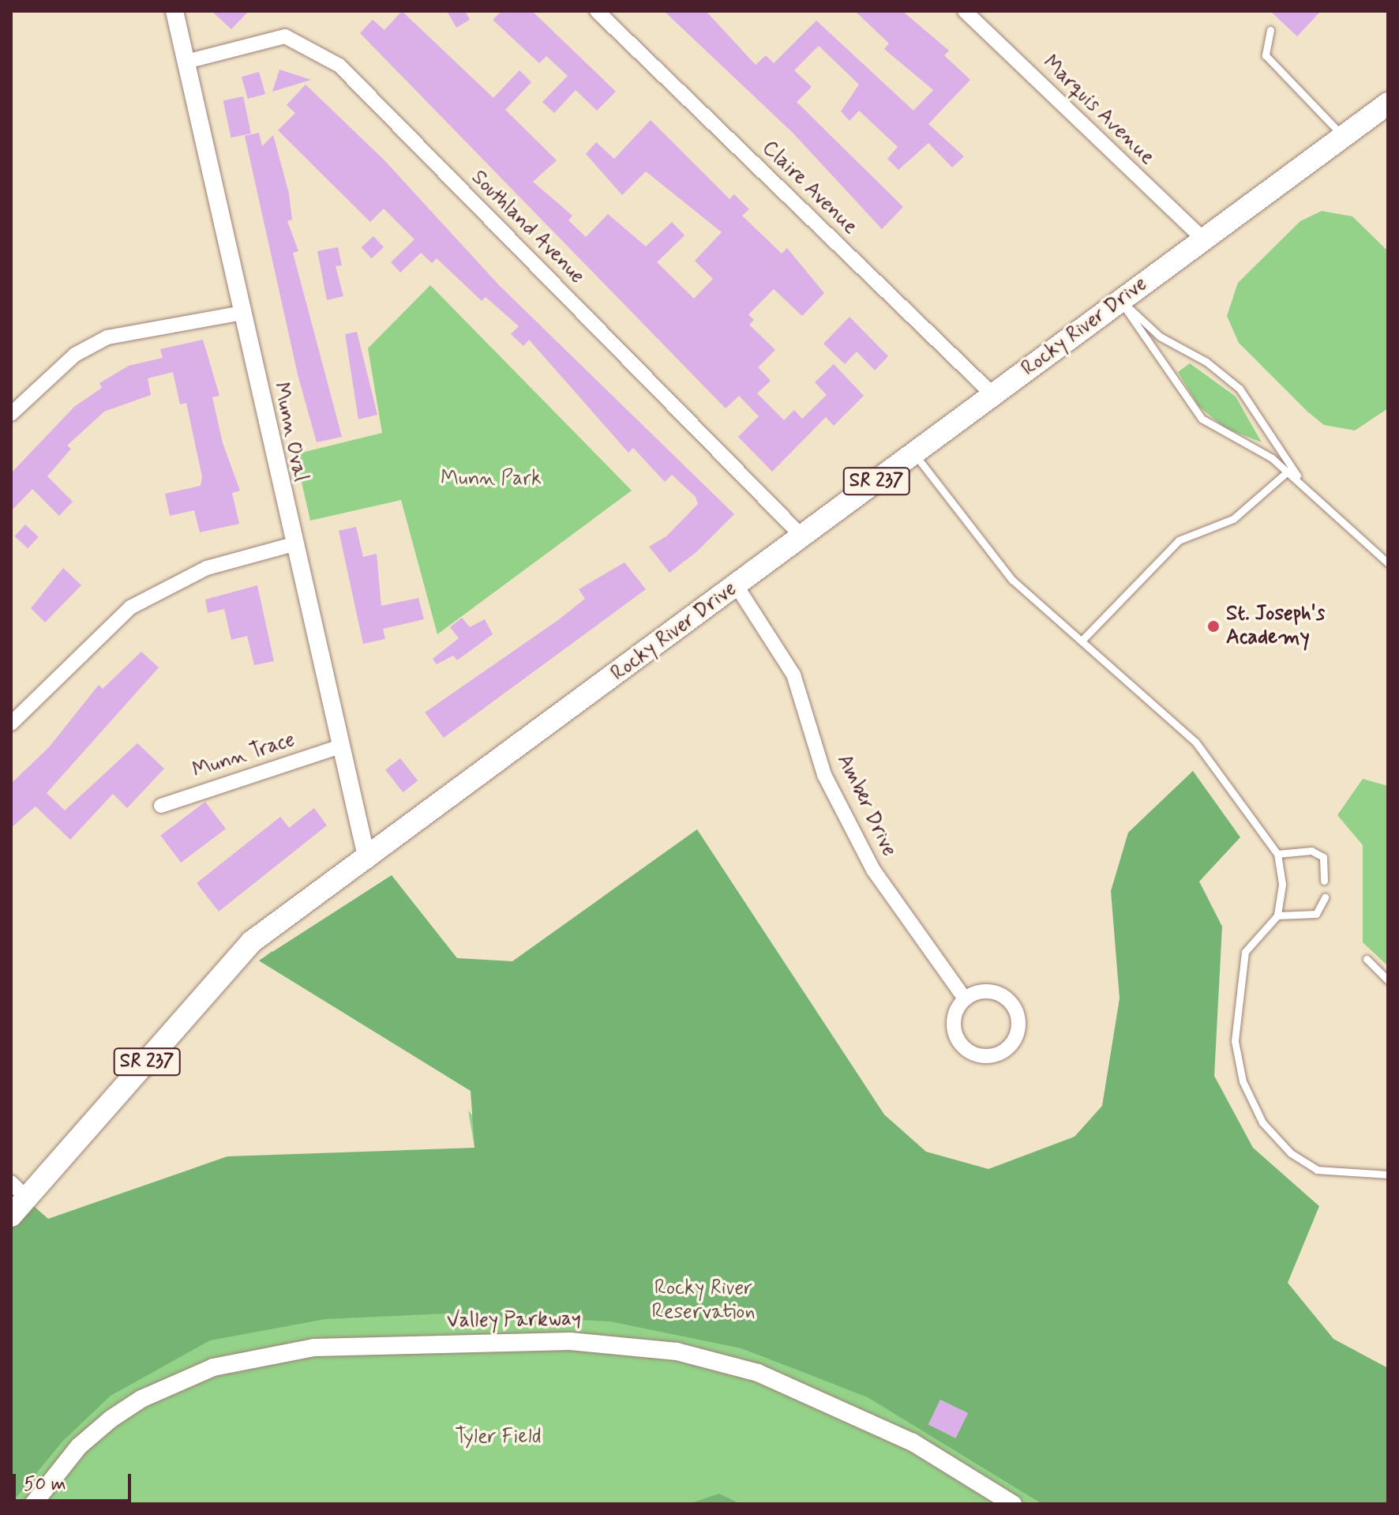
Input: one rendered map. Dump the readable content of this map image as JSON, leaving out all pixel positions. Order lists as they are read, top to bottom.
{
  "streets": {
    "main road": ["Rocky River Drive", "SR 237"],
    "street": [
      "Marquis Avenue",
      "Claire Avenue",
      "Southland Avenue",
      "Munn Oval",
      "Munn Trace",
      "Amber Drive",
      "Valley Parkway"
    ]
  },
  "crossings": [
    ["Marquis Avenue", "Rocky River Drive"],
    ["Claire Avenue", "Rocky River Drive"],
    ["Southland Avenue", "Rocky River Drive"],
    ["Southland Avenue", "Munn Oval"],
    ["Rocky River Drive", "Munn Oval"],
    ["Rocky River Drive", "Amber Drive"],
    ["Munn Oval", "Munn Trace"]
  ],
  "parks": ["Munn Park", "Rocky River Reservation", "Tyler Field"],
  "places": ["St. Joseph's Academy"],
  "scale_bar": "50 m"
}
